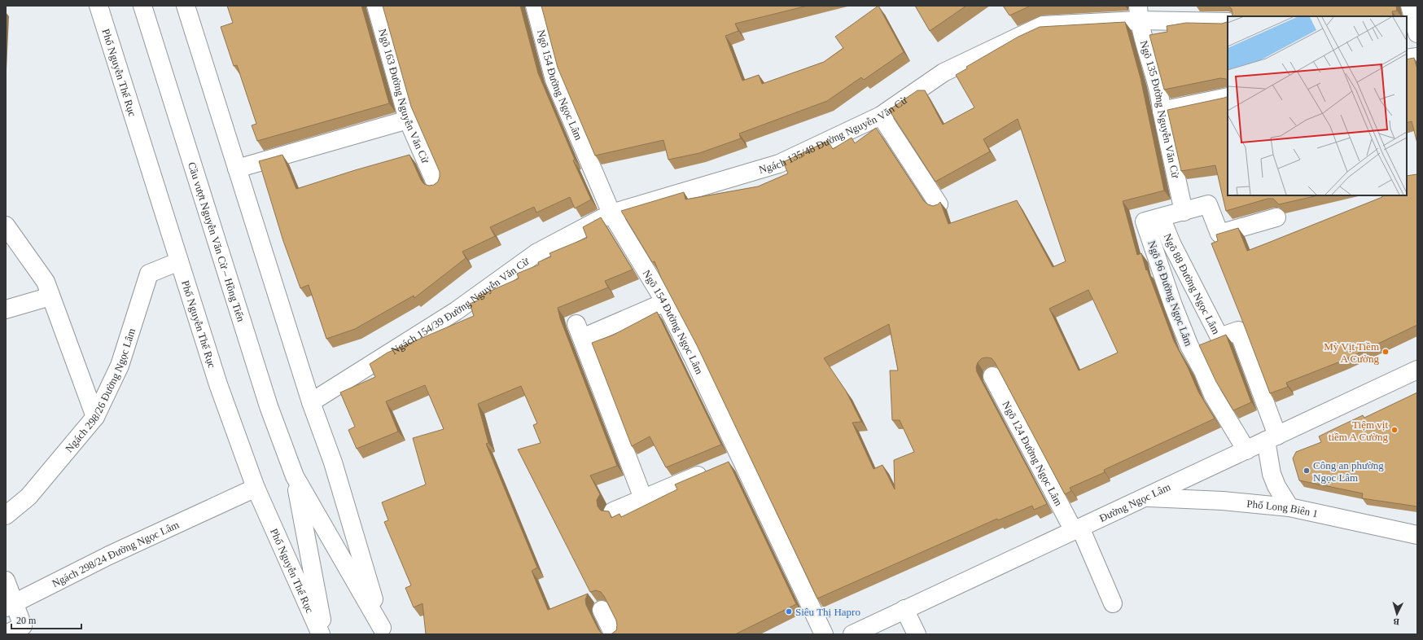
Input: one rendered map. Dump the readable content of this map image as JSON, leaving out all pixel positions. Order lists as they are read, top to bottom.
{
  "streets": {
    "street": [
      "Phố Nguyễn Thế Rục",
      "Ngõ 154 Đường Ngọc Lâm",
      "Ngõ 163 Đường Nguyễn Văn Cừ",
      "Ngõ 135 Đường Nguyễn Văn Cừ",
      "Ngách 135/48 Đường Nguyễn Văn Cừ",
      "Cầu vượt Nguyễn Văn Cừ – Hồng Tiến",
      "Ngõ 88 Đường Ngọc Lâm",
      "Ngõ 96 Đường Ngọc Lâm",
      "Ngách 154/39 Đường Nguyễn Văn Cừ",
      "Ngách 298/26 Đường Ngọc Lâm",
      "Ngõ 124 Đường Ngọc Lâm",
      "Đường Ngọc Lâm",
      "Phố Long Biên 1",
      "Ngách 298/24 Đường Ngọc Lâm"
    ]
  },
  "crossings": [
    ["Phố Nguyễn Thế Rục", "Ngách 298/26 Đường Ngọc Lâm"],
    ["Phố Nguyễn Thế Rục", "Ngách 298/24 Đường Ngọc Lâm"],
    ["Ngõ 154 Đường Ngọc Lâm", "Ngách 135/48 Đường Nguyễn Văn Cừ"],
    ["Ngõ 154 Đường Ngọc Lâm", "Ngách 154/39 Đường Nguyễn Văn Cừ"],
    ["Ngõ 135 Đường Nguyễn Văn Cừ", "Ngách 135/48 Đường Nguyễn Văn Cừ"],
    ["Ngõ 135 Đường Nguyễn Văn Cừ", "Ngõ 96 Đường Ngọc Lâm"],
    ["Ngách 135/48 Đường Nguyễn Văn Cừ", "Ngách 154/39 Đường Nguyễn Văn Cừ"],
    ["Ngõ 88 Đường Ngọc Lâm", "Ngõ 96 Đường Ngọc Lâm"],
    ["Ngõ 88 Đường Ngọc Lâm", "Đường Ngọc Lâm"],
    ["Ngõ 96 Đường Ngọc Lâm", "Đường Ngọc Lâm"],
    ["Ngõ 124 Đường Ngọc Lâm", "Đường Ngọc Lâm"],
    ["Đường Ngọc Lâm", "Phố Long Biên 1"]
  ],
  "places": [
    "Mỳ Vịt Tiềm A Cường",
    "Tiệm vịt tiềm A Cường",
    "Công an phường Ngọc Lâm",
    "Siêu Thị Hapro"
  ],
  "scale_bar": "20 m",
  "north": "bottom"
}
